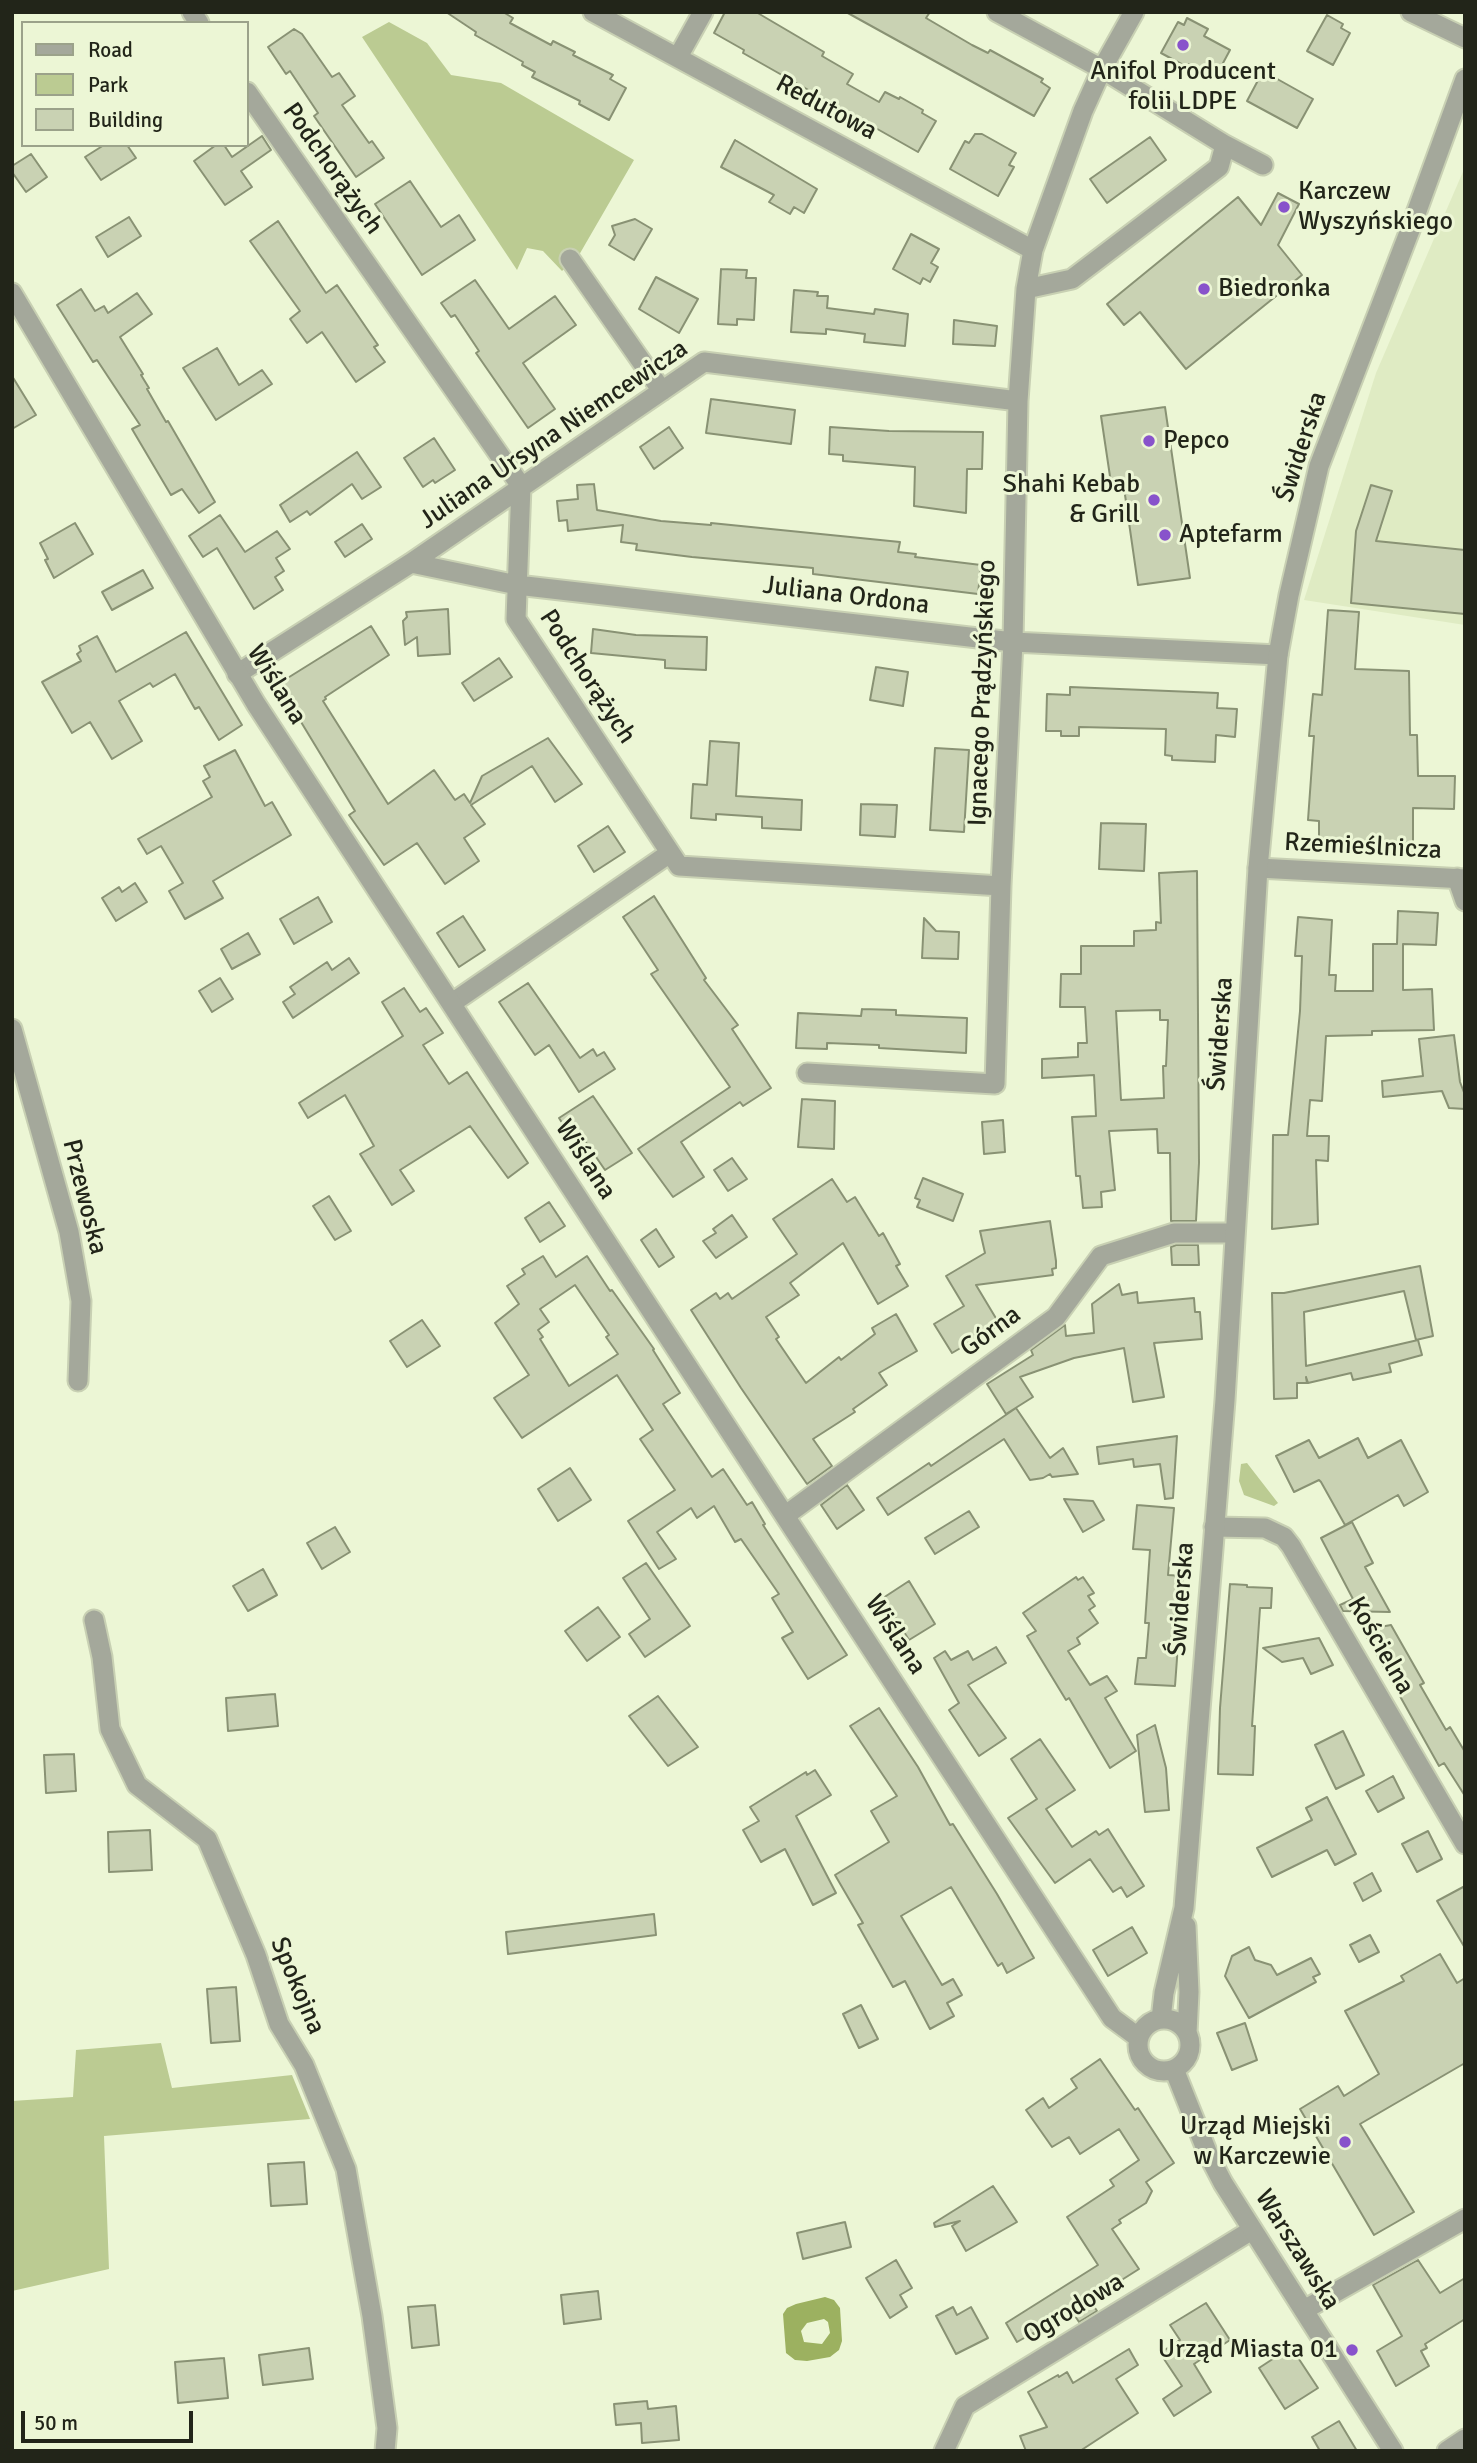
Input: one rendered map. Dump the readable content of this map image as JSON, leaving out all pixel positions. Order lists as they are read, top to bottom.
{
  "streets": {
    "street": [
      "Redutowa",
      "Podchorążych",
      "Juliana Ursyna Niemcewicza",
      "Świderska",
      "Juliana Ordona",
      "Wiślana",
      "Ignacego Prądzyńskiego",
      "Rzemieślnicza",
      "Przewoska",
      "Górna",
      "Kościelna",
      "Spokojna",
      "Warszawska",
      "Ogrodowa"
    ]
  },
  "crossings": [
    ["Redutowa", "Ignacego Prądzyńskiego"],
    ["Podchorążych", "Juliana Ursyna Niemcewicza"],
    ["Podchorążych", "Juliana Ordona"],
    ["Podchorążych", "Ignacego Prądzyńskiego"],
    ["Juliana Ursyna Niemcewicza", "Juliana Ordona"],
    ["Juliana Ursyna Niemcewicza", "Wiślana"],
    ["Juliana Ursyna Niemcewicza", "Ignacego Prądzyńskiego"],
    ["Świderska", "Juliana Ordona"],
    ["Świderska", "Wiślana"],
    ["Świderska", "Rzemieślnicza"],
    ["Świderska", "Górna"],
    ["Świderska", "Kościelna"],
    ["Świderska", "Warszawska"],
    ["Juliana Ordona", "Ignacego Prądzyńskiego"],
    ["Wiślana", "Górna"],
    ["Wiślana", "Warszawska"],
    ["Warszawska", "Ogrodowa"]
  ],
  "places": [
    "Anifol Producent folii LDPE",
    "Karczew Wyszyńskiego",
    "Biedronka",
    "Pepco",
    "Shahi Kebab & Grill",
    "Aptefarm",
    "Urząd Miejski w Karczewie",
    "Urząd Miasta 01"
  ],
  "legend": ["Road", "Park", "Building"],
  "scale_bar": "50 m"
}
